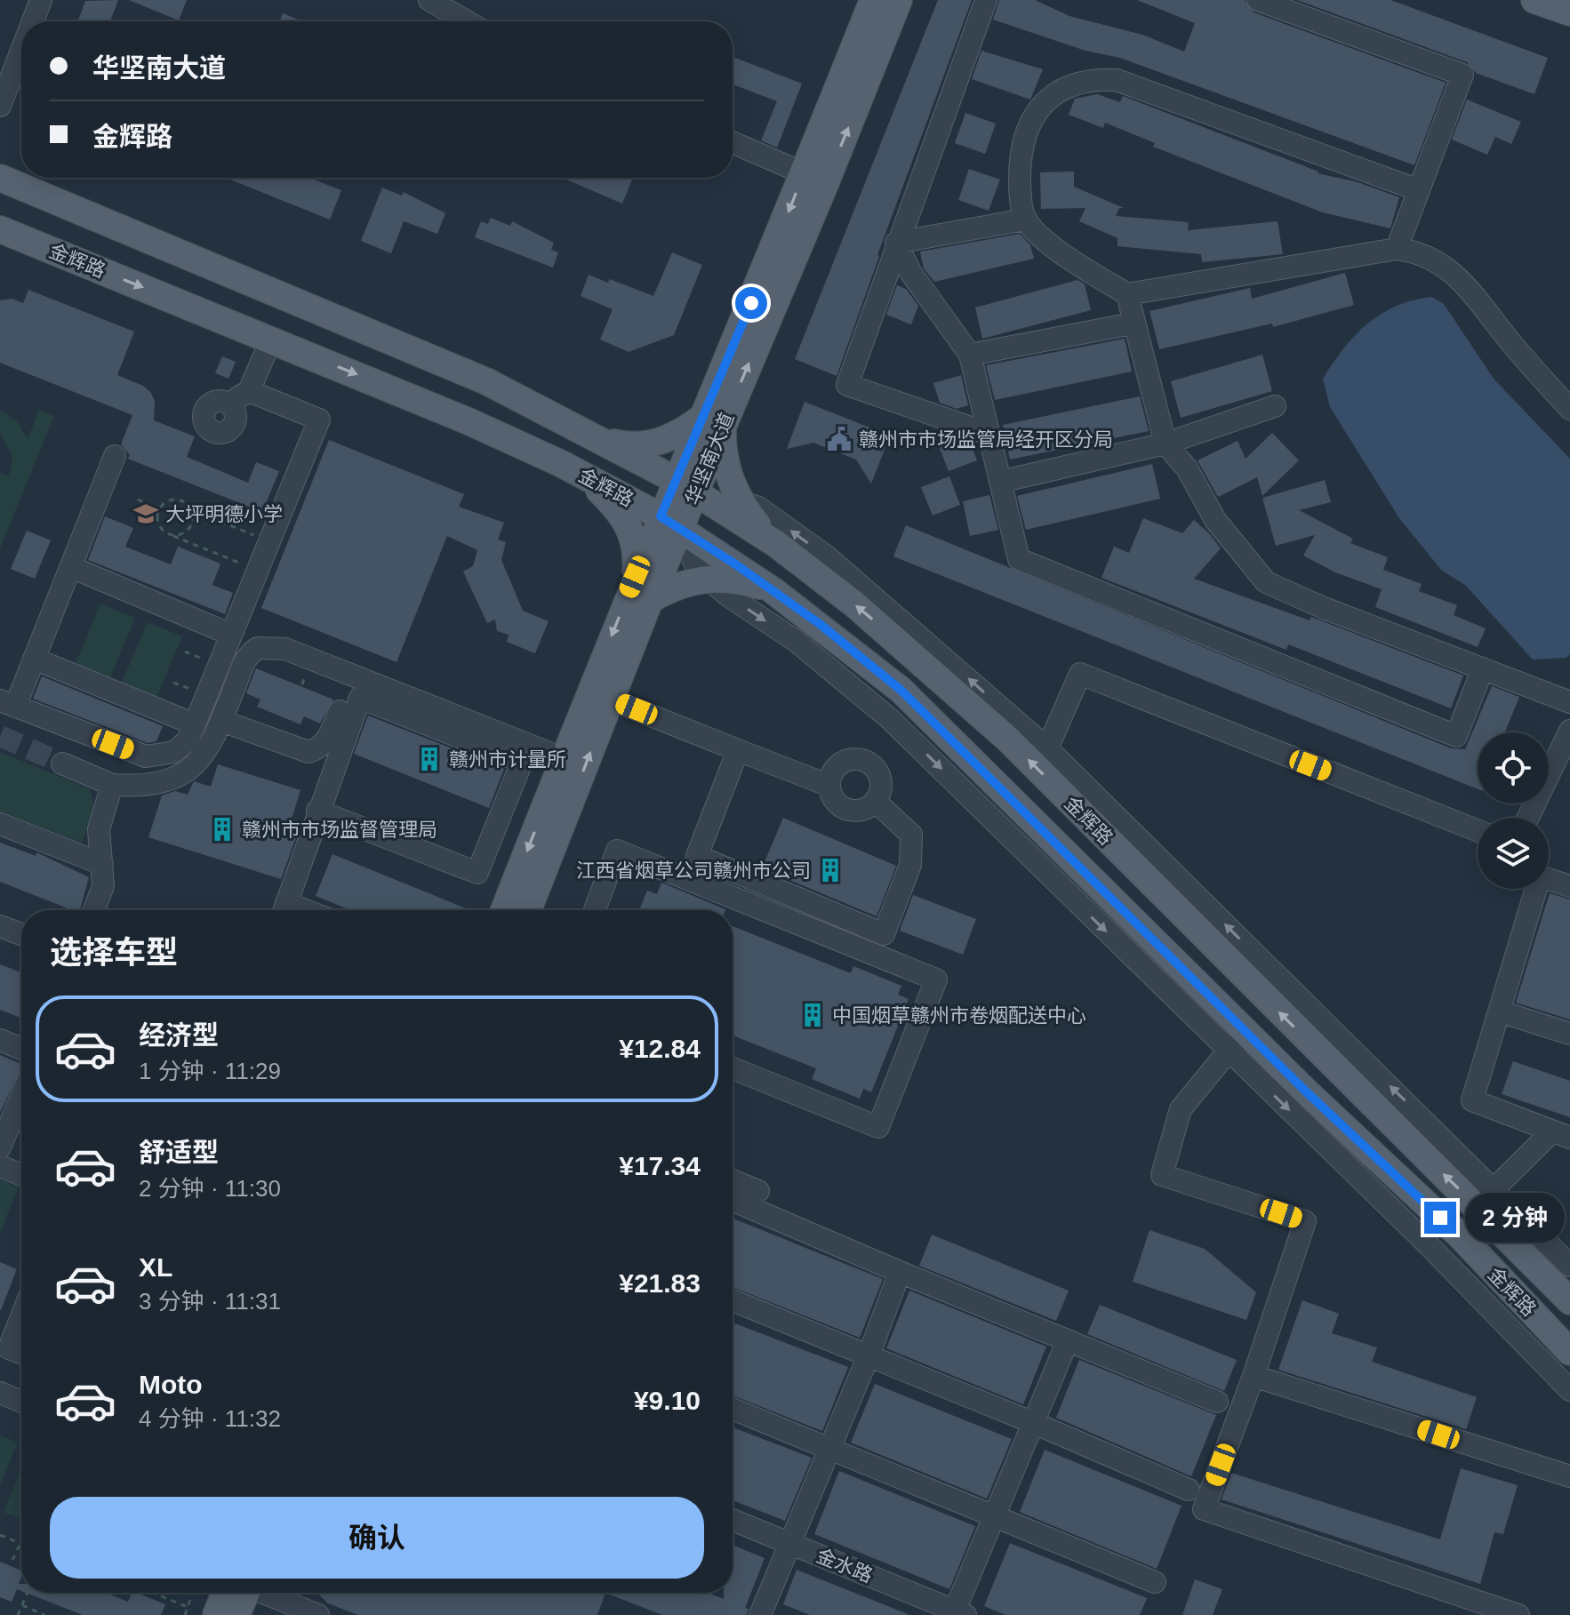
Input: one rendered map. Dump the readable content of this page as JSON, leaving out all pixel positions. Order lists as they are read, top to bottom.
{
  "streets": {
    "main road": ["金辉路", "华坚南大道"],
    "street": ["金水路"]
  },
  "crossings": [
    ["金辉路", "华坚南大道"]
  ],
  "places": {
    "public building": ["赣州市市场监管局经开区分局"],
    "school or university": ["大坪明德小学"],
    "building": [
      "赣州市计量所",
      "赣州市市场监督管理局",
      "江西省烟草公司赣州市公司",
      "中国烟草赣州市卷烟配送中心"
    ]
  },
  "page": {
    "banner": ["华坚南大道", "金辉路"],
    "heading": "选择车型",
    "list": [
      {
        "name": "经济型",
        "note": "1 分钟 · 11:29",
        "value": "¥12.84"
      },
      {
        "name": "舒适型",
        "note": "2 分钟 · 11:30",
        "value": "¥17.34"
      },
      {
        "name": "XL",
        "note": "3 分钟 · 11:31",
        "value": "¥21.83"
      },
      {
        "name": "Moto",
        "note": "4 分钟 · 11:32",
        "value": "¥9.10"
      }
    ],
    "bubble": "2 分钟",
    "buttons": "确认"
  }
}
